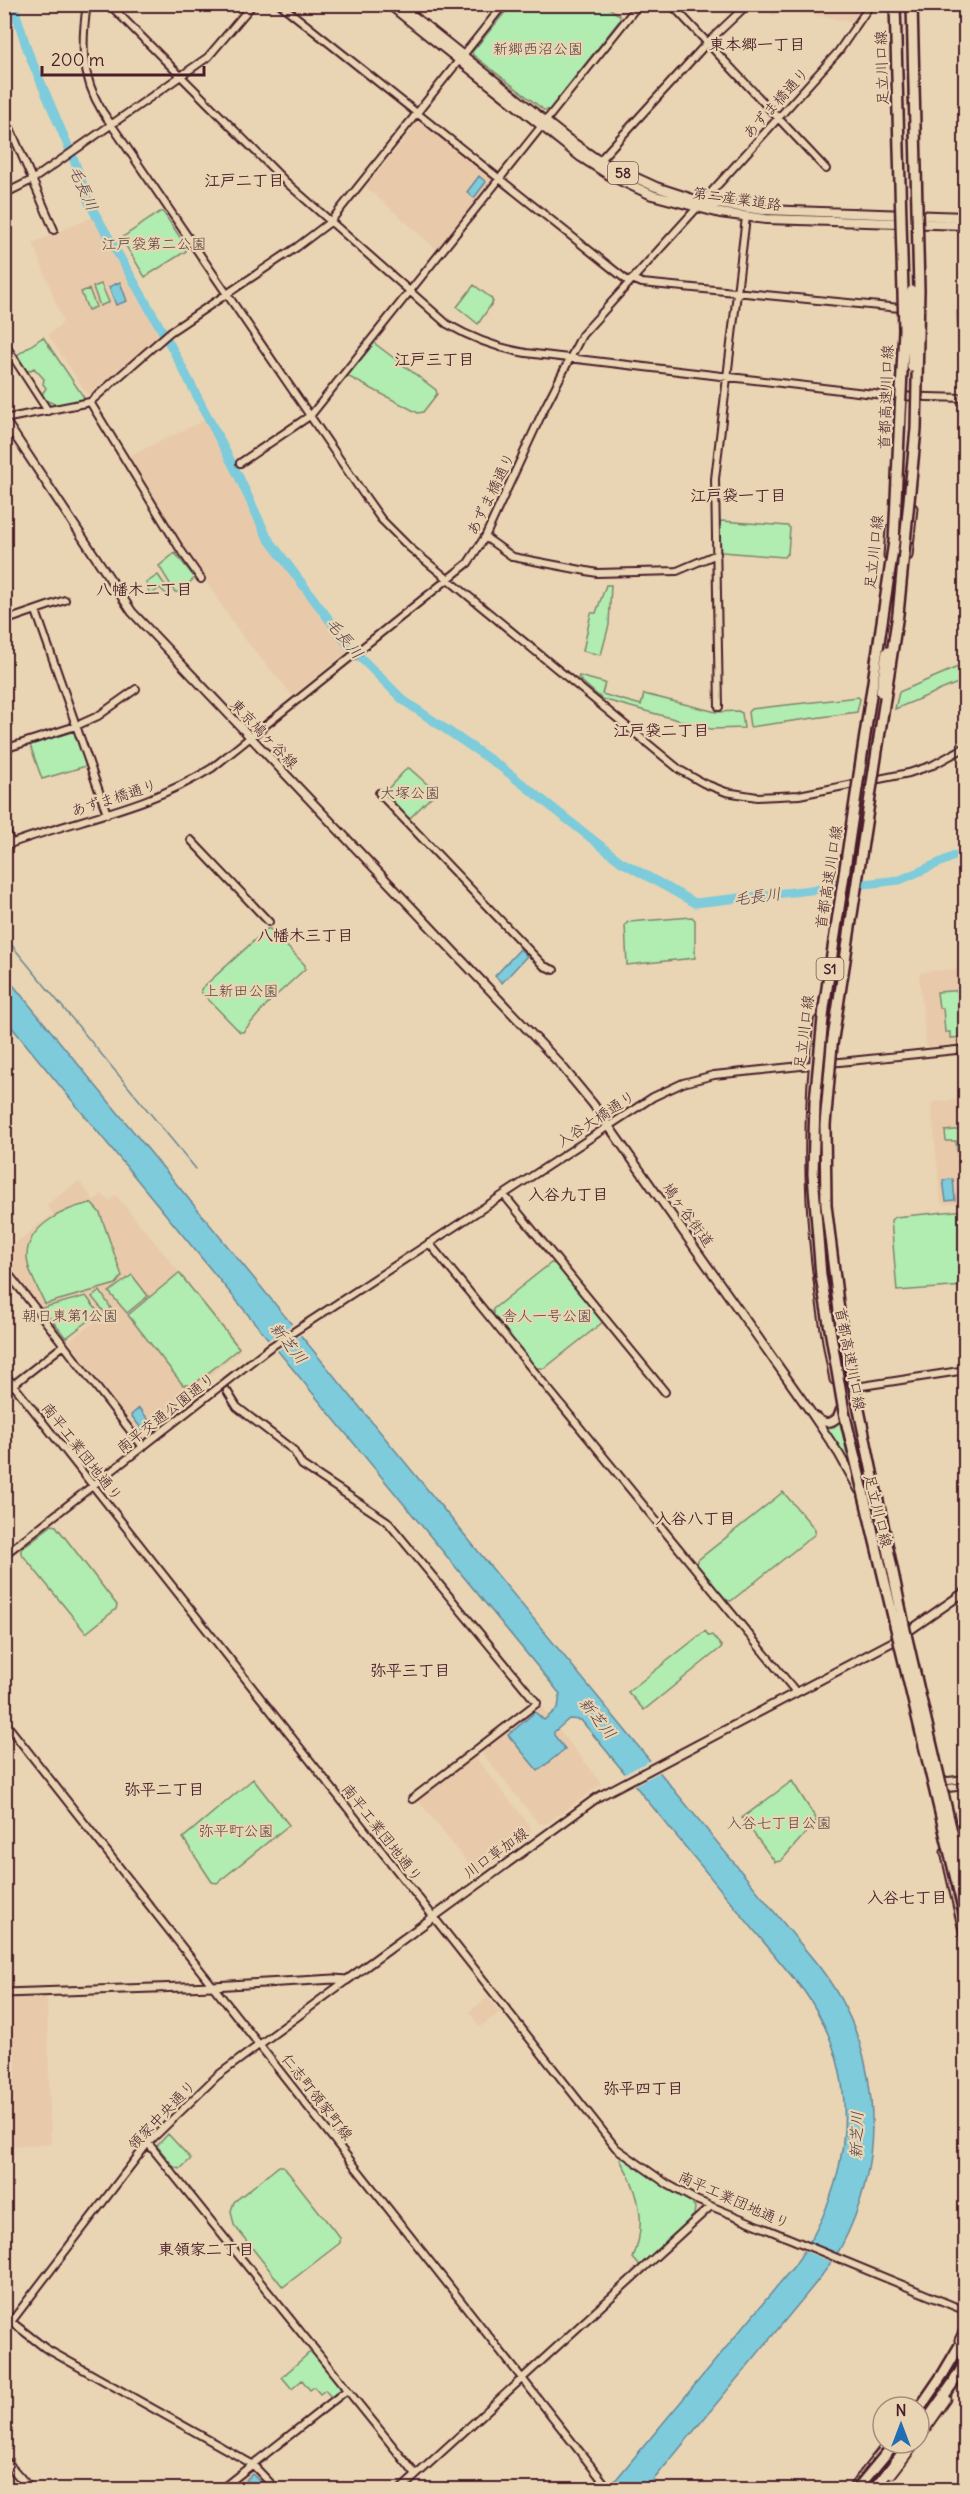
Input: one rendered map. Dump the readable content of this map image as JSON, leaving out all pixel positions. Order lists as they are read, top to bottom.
{
  "streets": {
    "highway": ["首都高速川口線", "S1"],
    "main road": [
      "足立川口線",
      "58",
      "第二産業道路",
      "東京鳩ヶ谷線",
      "鳩ヶ谷街道",
      "川口草加線"
    ],
    "street": [
      "あずま橋通り",
      "入谷大橋通り",
      "南平交通公園通り",
      "南平工業団地通り",
      "仁志町領家町線",
      "領家中央通り"
    ]
  },
  "crossings": [
    ["足立川口線", "第二産業道路"],
    ["足立川口線", "首都高速川口線"],
    ["足立川口線", "入谷大橋通り"],
    ["足立川口線", "鳩ヶ谷街道"],
    ["足立川口線", "川口草加線"],
    ["あずま橋通り", "第二産業道路"],
    ["あずま橋通り", "東京鳩ヶ谷線"],
    ["東京鳩ヶ谷線", "鳩ヶ谷街道"],
    ["入谷大橋通り", "鳩ヶ谷街道"],
    ["入谷大橋通り", "南平交通公園通り"],
    ["南平交通公園通り", "南平工業団地通り"],
    ["南平工業団地通り", "川口草加線"],
    ["川口草加線", "領家中央通り"],
    ["仁志町領家町線", "領家中央通り"]
  ],
  "districts": [
    "東本郷一丁目",
    "江戸二丁目",
    "江戸三丁目",
    "江戸袋一丁目",
    "八幡木二丁目",
    "江戸袋二丁目",
    "八幡木三丁目",
    "入谷九丁目",
    "入谷八丁目",
    "弥平三丁目",
    "弥平二丁目",
    "入谷七丁目",
    "弥平四丁目",
    "東領家二丁目"
  ],
  "water": ["毛長川", "新芝川"],
  "parks": [
    "新郷西沼公園",
    "江戸袋第二公園",
    "大塚公園",
    "上新田公園",
    "朝日東第1公園",
    "舎人一号公園",
    "入谷七丁目公園",
    "弥平町公園"
  ],
  "scale_bar": "200 m",
  "north": "top"
}
